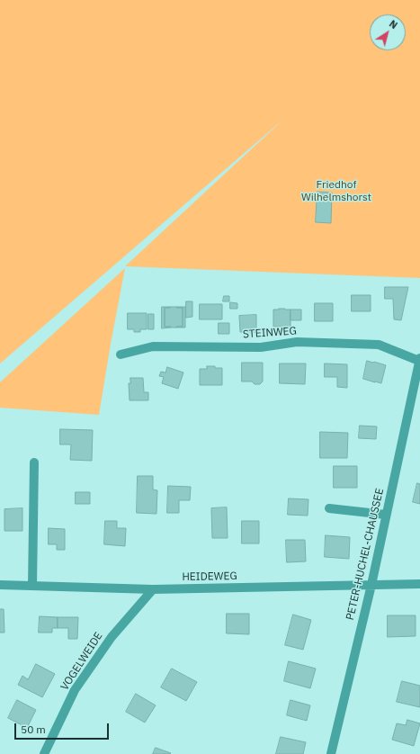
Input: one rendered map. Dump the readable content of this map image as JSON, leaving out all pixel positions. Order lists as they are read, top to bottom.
{
  "streets": {
    "street": [
      "STEINWEG",
      "PETER-HUCHEL-CHAUSSEE",
      "HEIDEWEG",
      "VOGELWEIDE"
    ]
  },
  "crossings": [
    ["STEINWEG", "PETER-HUCHEL-CHAUSSEE"],
    ["PETER-HUCHEL-CHAUSSEE", "HEIDEWEG"],
    ["HEIDEWEG", "VOGELWEIDE"]
  ],
  "parks": ["Friedhof Wilhelmshorst"],
  "scale_bar": "50 m",
  "north": "top right"
}
